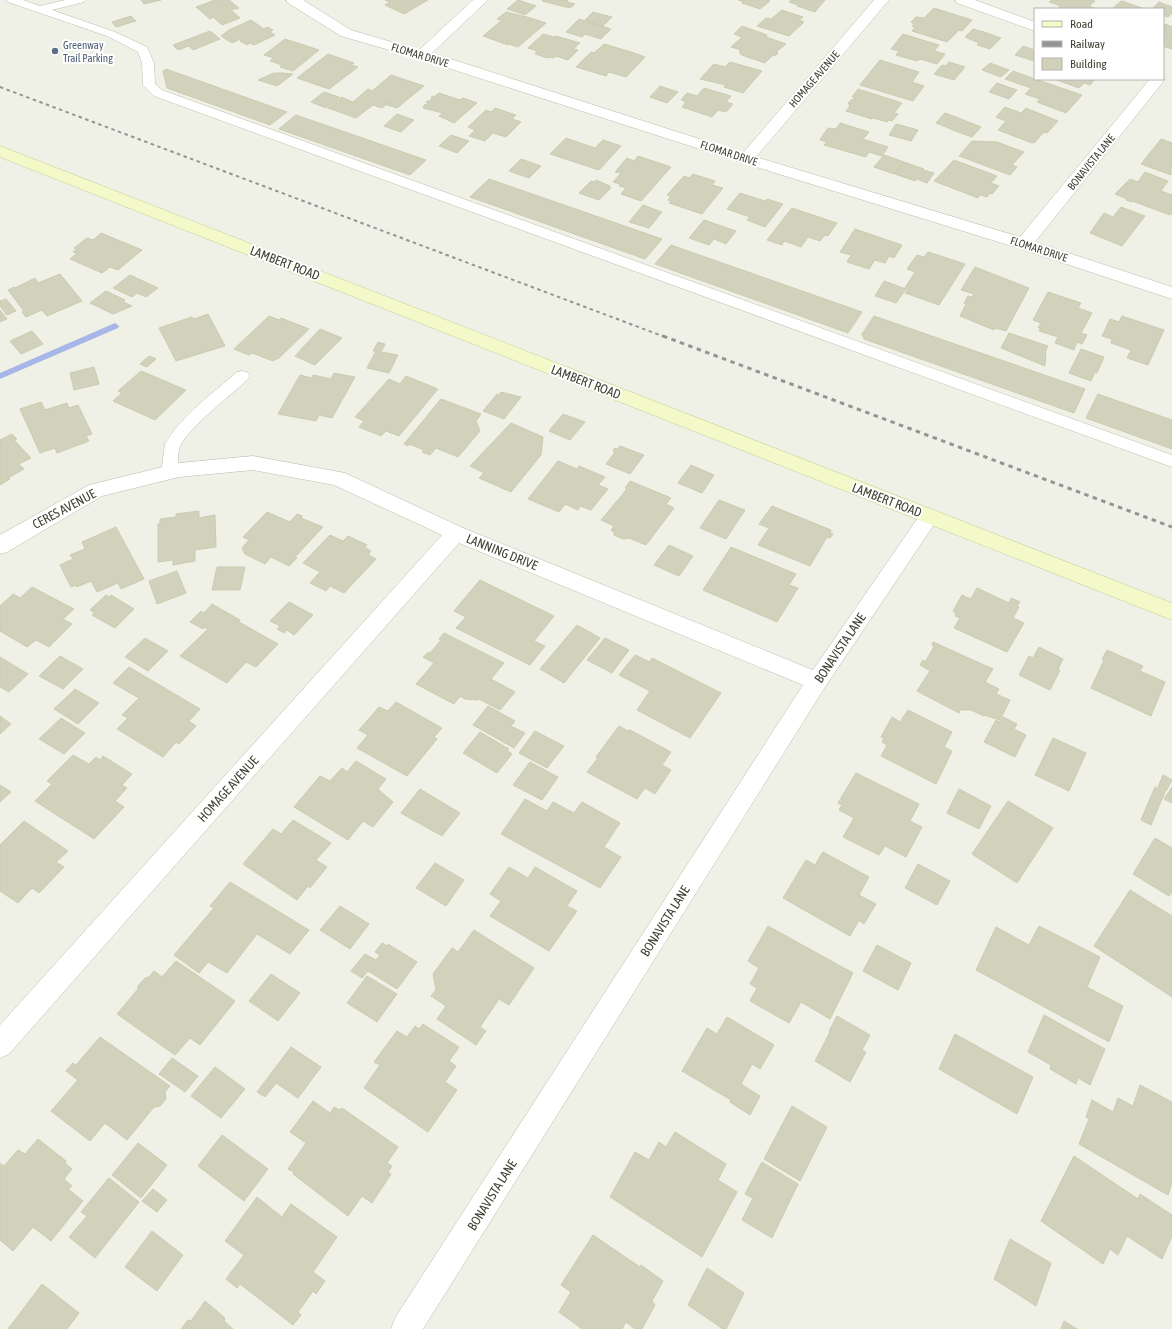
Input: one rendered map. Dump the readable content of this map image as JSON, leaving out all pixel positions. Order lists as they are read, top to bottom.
{
  "streets": {
    "main road": ["LAMBERT ROAD"],
    "street": [
      "FLOMAR DRIVE",
      "HOMAGE AVENUE",
      "BONAVISTA LANE",
      "CERES AVENUE",
      "LANNING DRIVE"
    ]
  },
  "crossings": [
    ["FLOMAR DRIVE", "HOMAGE AVENUE"],
    ["FLOMAR DRIVE", "BONAVISTA LANE"],
    ["HOMAGE AVENUE", "LANNING DRIVE"],
    ["BONAVISTA LANE", "LAMBERT ROAD"],
    ["BONAVISTA LANE", "LANNING DRIVE"],
    ["CERES AVENUE", "LANNING DRIVE"]
  ],
  "places": ["Greenway Trail Parking"],
  "legend": ["Road", "Railway", "Building"]
}
